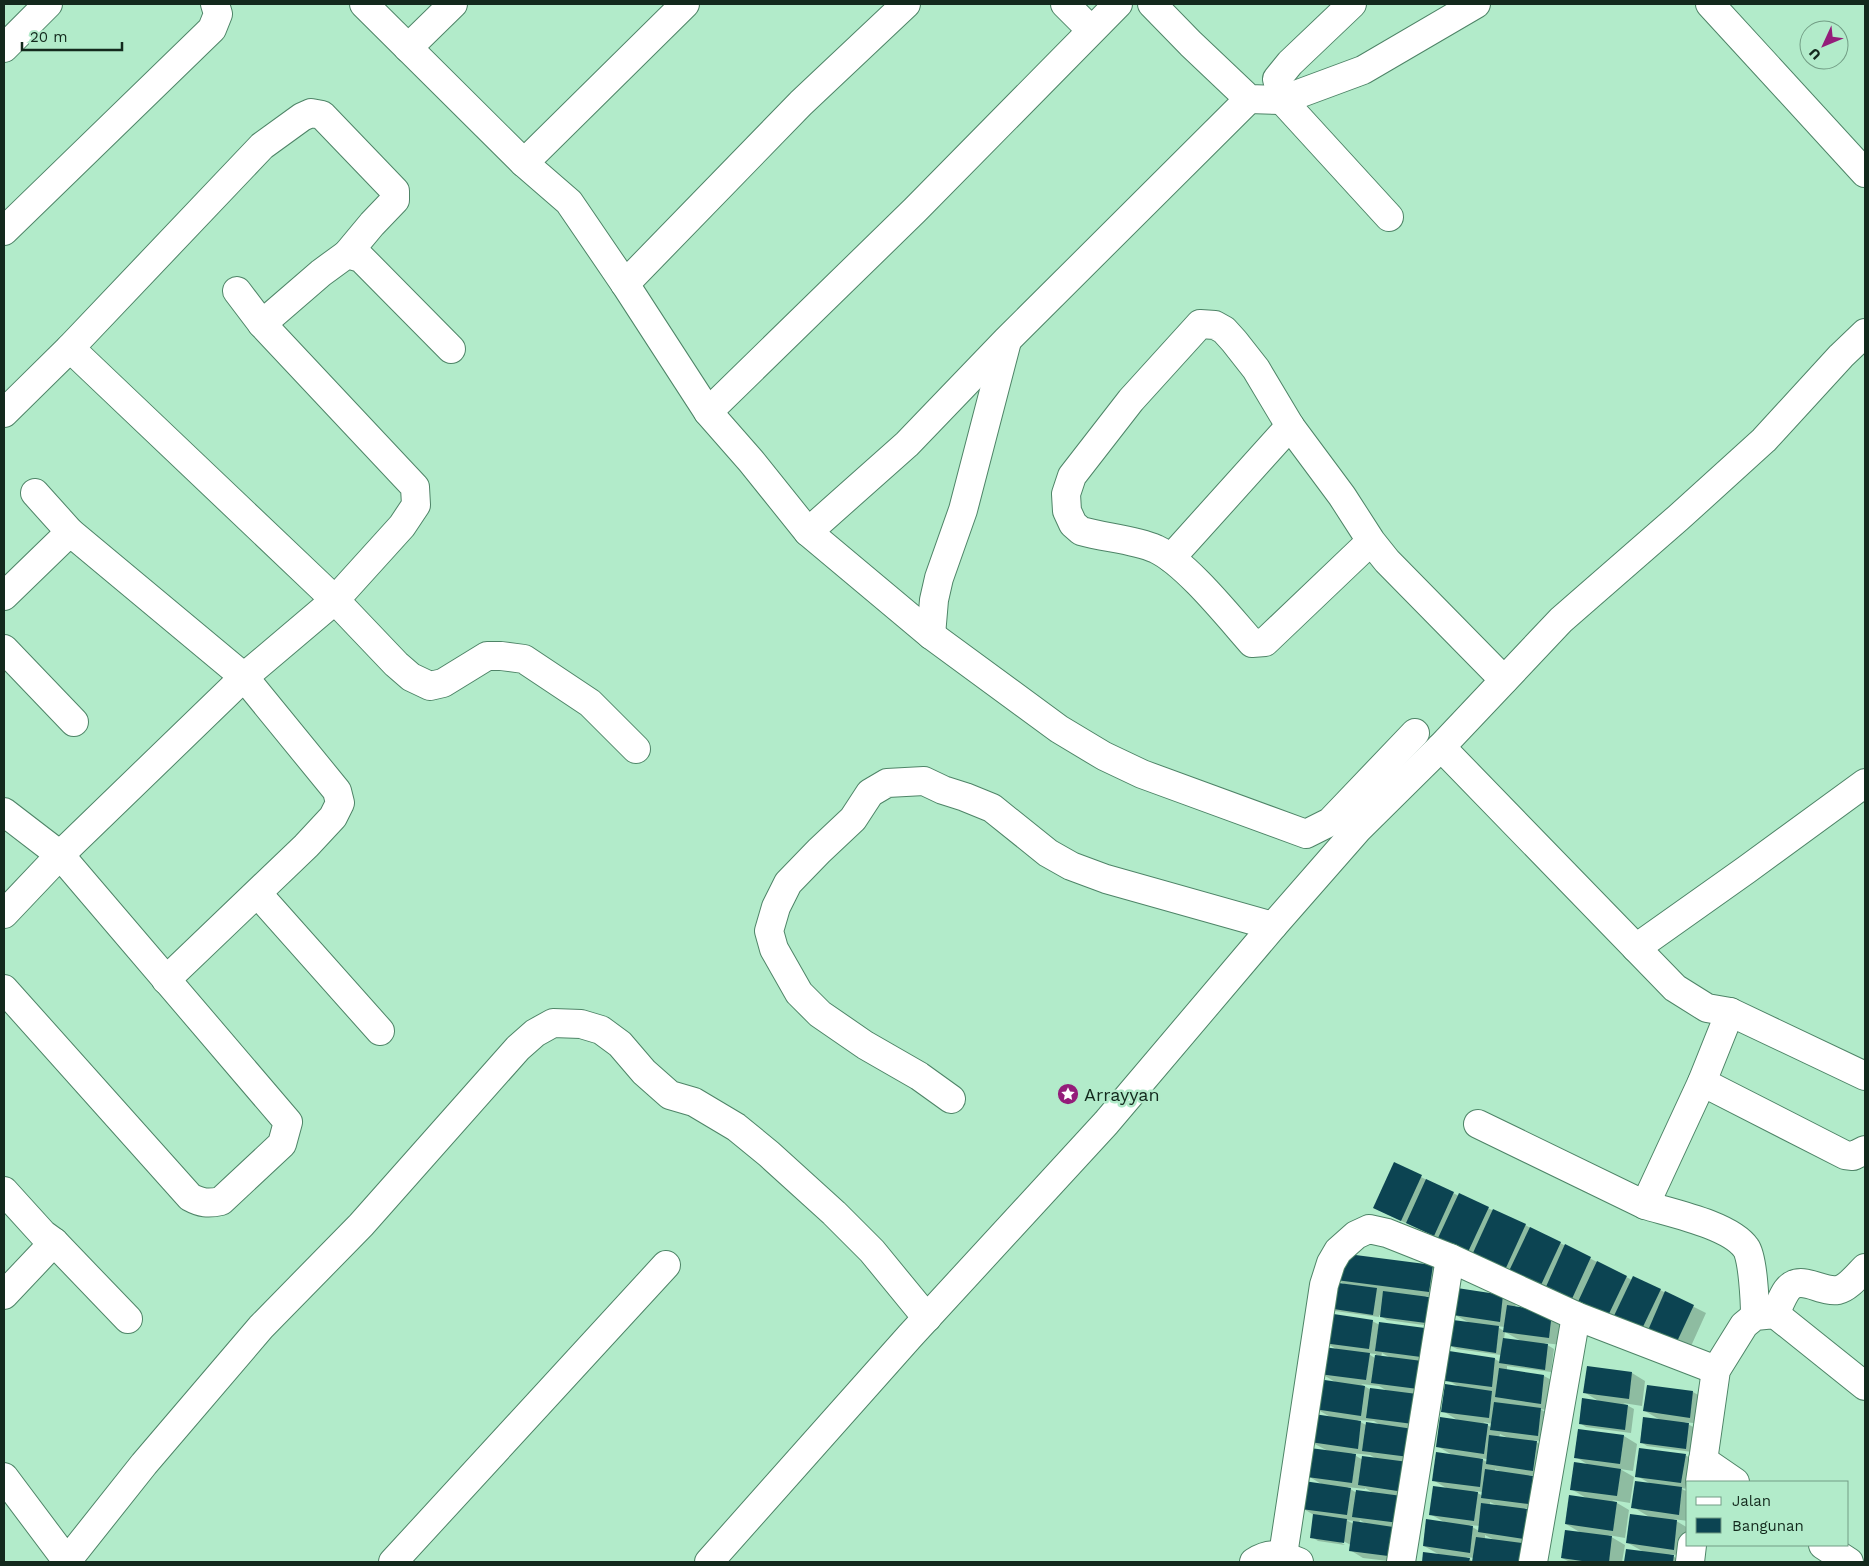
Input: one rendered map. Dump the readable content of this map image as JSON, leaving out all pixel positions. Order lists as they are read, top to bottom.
{
  "places": {
    "place": ["Arrayyan"]
  },
  "legend": ["Jalan", "Bangunan"],
  "scale_bar": "20 m",
  "north": "bottom left"
}
